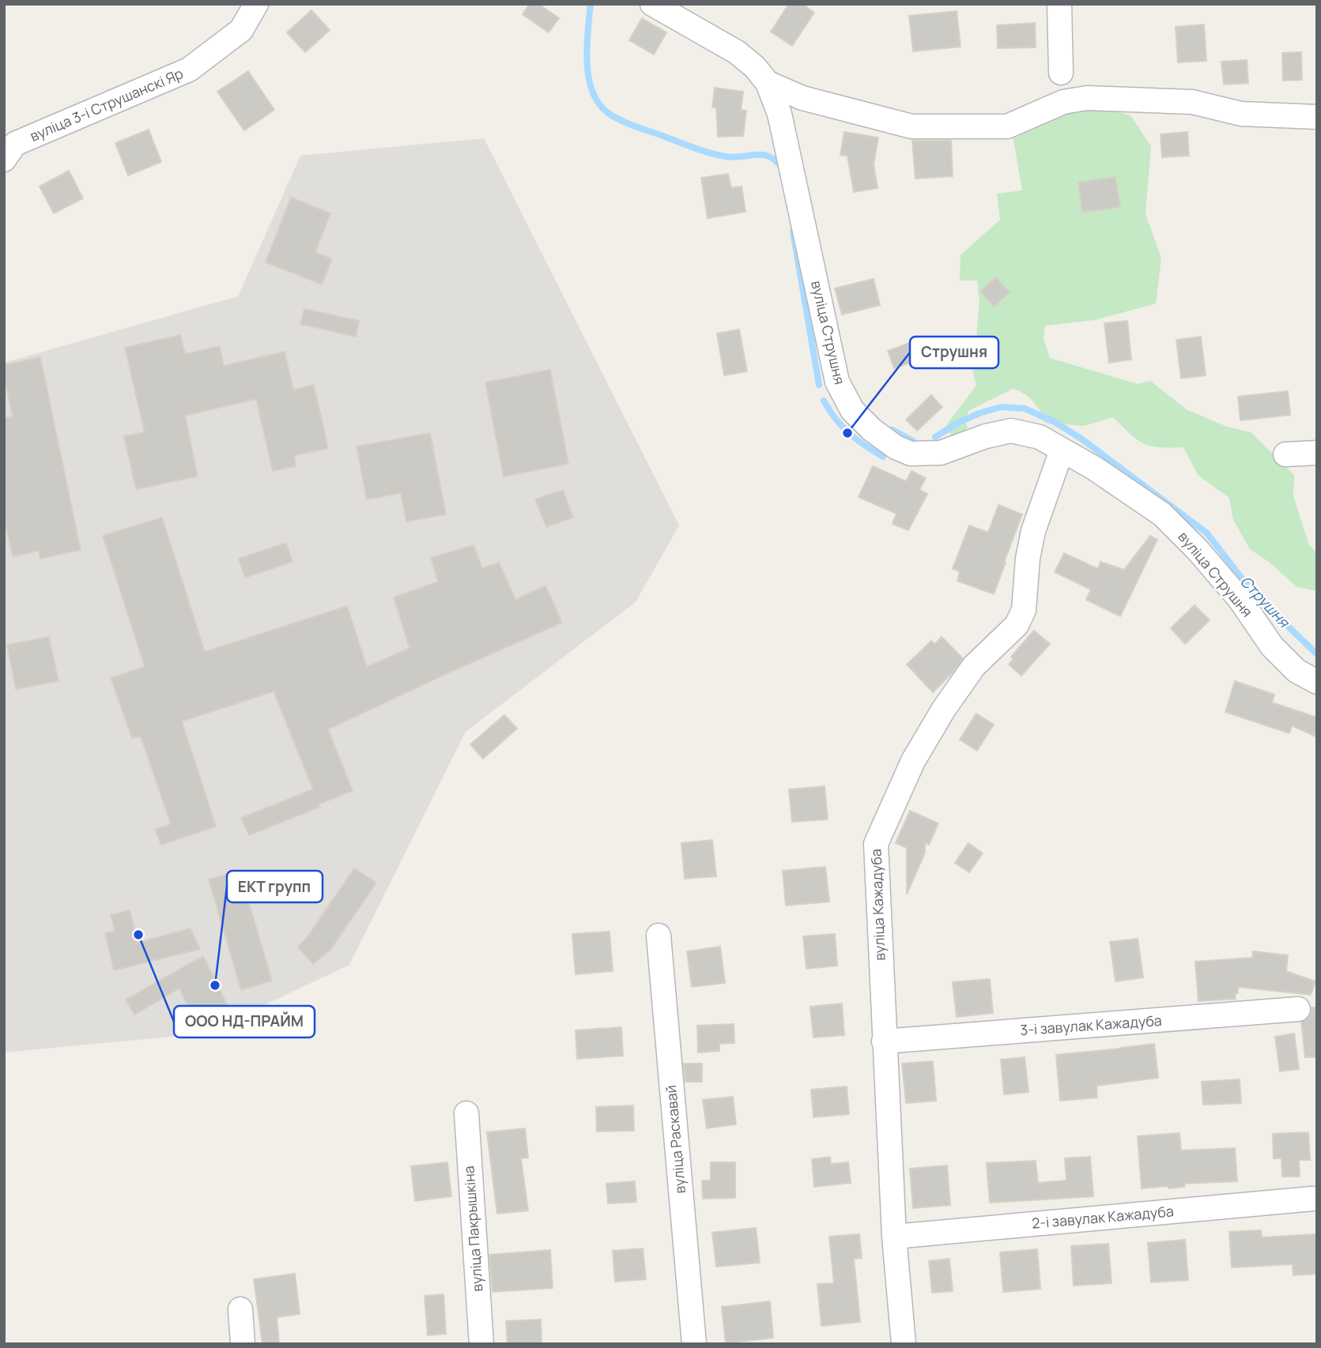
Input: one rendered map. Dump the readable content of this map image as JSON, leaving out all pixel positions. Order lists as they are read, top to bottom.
{
  "streets": {
    "street": [
      "вуліца 3-і Струшанскі Яр",
      "вуліца Струшня",
      "вуліца Кажадуба",
      "3-і завулак Кажадуба",
      "вуліца Раскавай",
      "2-і завулак Кажадуба",
      "вуліца Пакрышкіна"
    ]
  },
  "crossings": [
    ["вуліца Струшня", "вуліца Кажадуба"],
    ["вуліца Кажадуба", "3-і завулак Кажадуба"],
    ["вуліца Кажадуба", "2-і завулак Кажадуба"]
  ],
  "water": ["Струшня"],
  "places": ["Струшня", "ООО НД-ПРАЙМ", "ЕКТ групп"]
}
